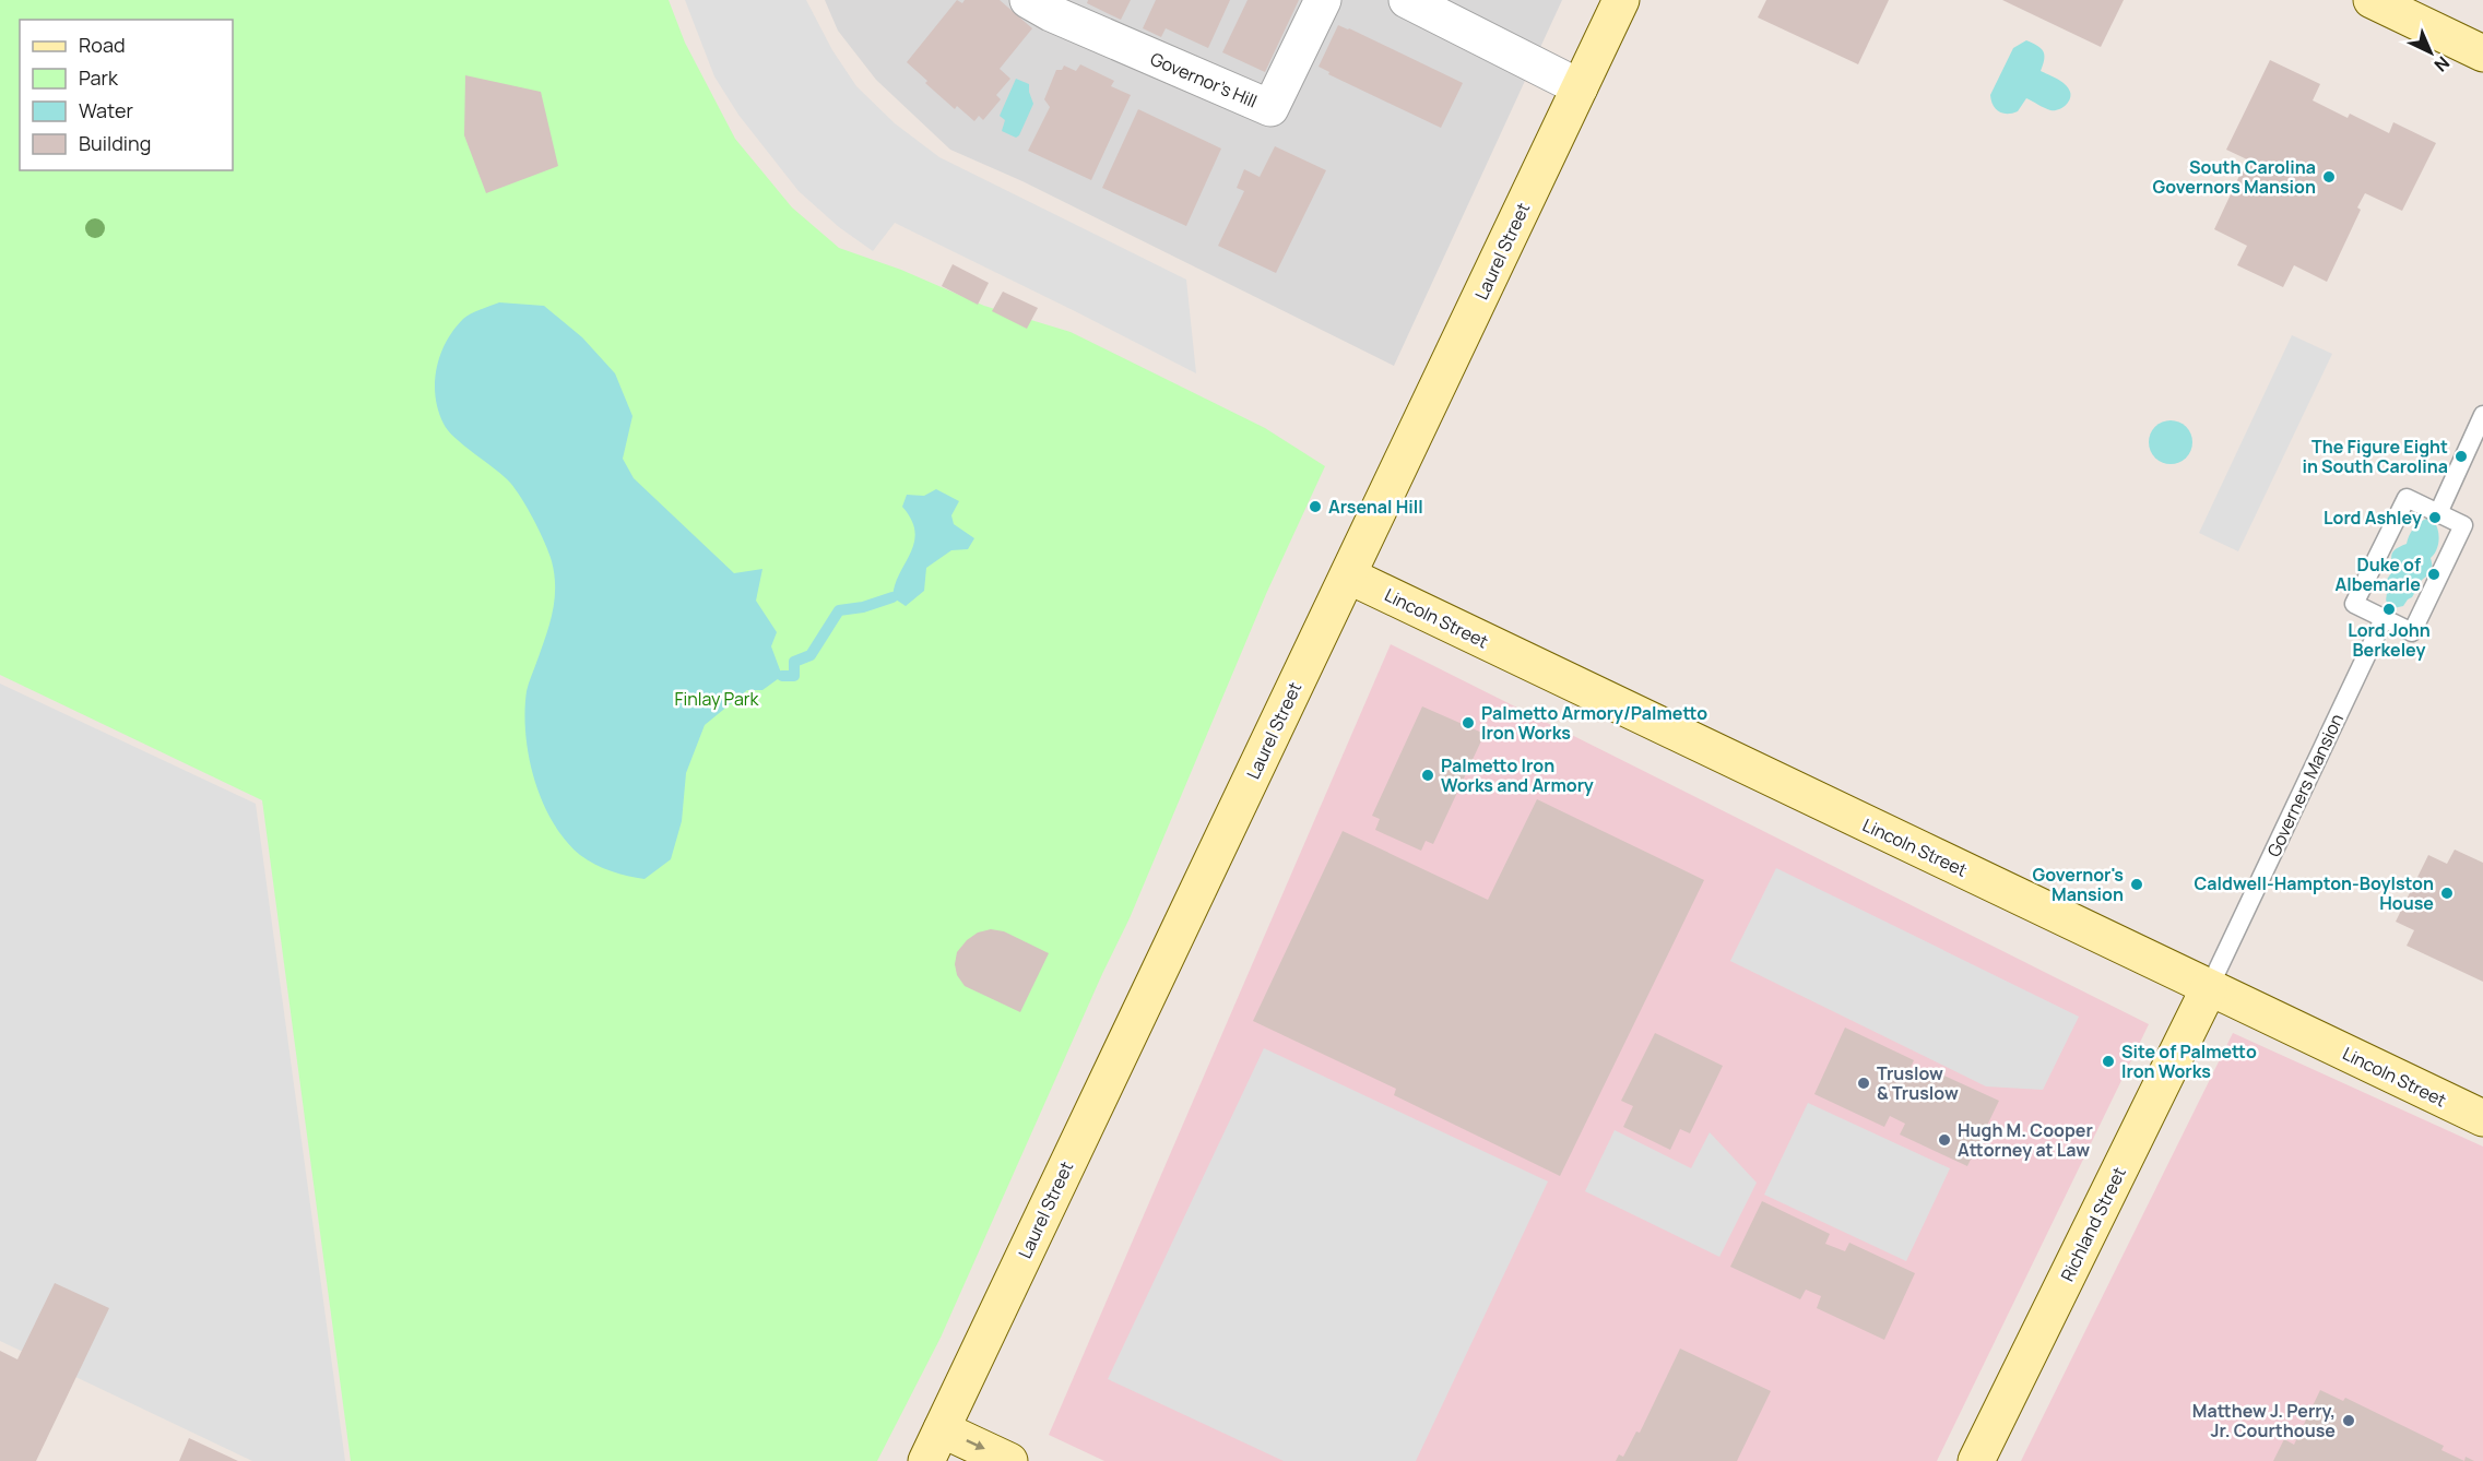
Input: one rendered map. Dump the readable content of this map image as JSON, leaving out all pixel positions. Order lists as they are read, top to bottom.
{
  "streets": {
    "street": [
      "Governor's Hill",
      "Laurel Street",
      "Lincoln Street",
      "Richland Street"
    ],
    "lane": ["Governers Mansion"]
  },
  "crossings": [
    ["Laurel Street", "Lincoln Street"],
    ["Lincoln Street", "Governers Mansion"],
    ["Lincoln Street", "Richland Street"],
    ["Governers Mansion", "Richland Street"]
  ],
  "parks": ["Finlay Park"],
  "places": [
    "South Carolina Governors Mansion",
    "The Figure Eight in South Carolina",
    "Arsenal Hill",
    "Lord Ashley",
    "Duke of Albemarle",
    "Lord John Berkeley",
    "Palmetto Armory/Palmetto Iron Works",
    "Palmetto Iron Works and Armory",
    "Governor's Mansion",
    "Caldwell-Hampton-Boylston House",
    "Site of Palmetto Iron Works",
    "Truslow & Truslow",
    "Hugh M. Cooper Attorney at Law",
    "Matthew J. Perry, Jr. Courthouse"
  ],
  "legend": [
    "Road",
    "Park",
    "Water",
    "Building"
  ],
  "north": "bottom right"
}
